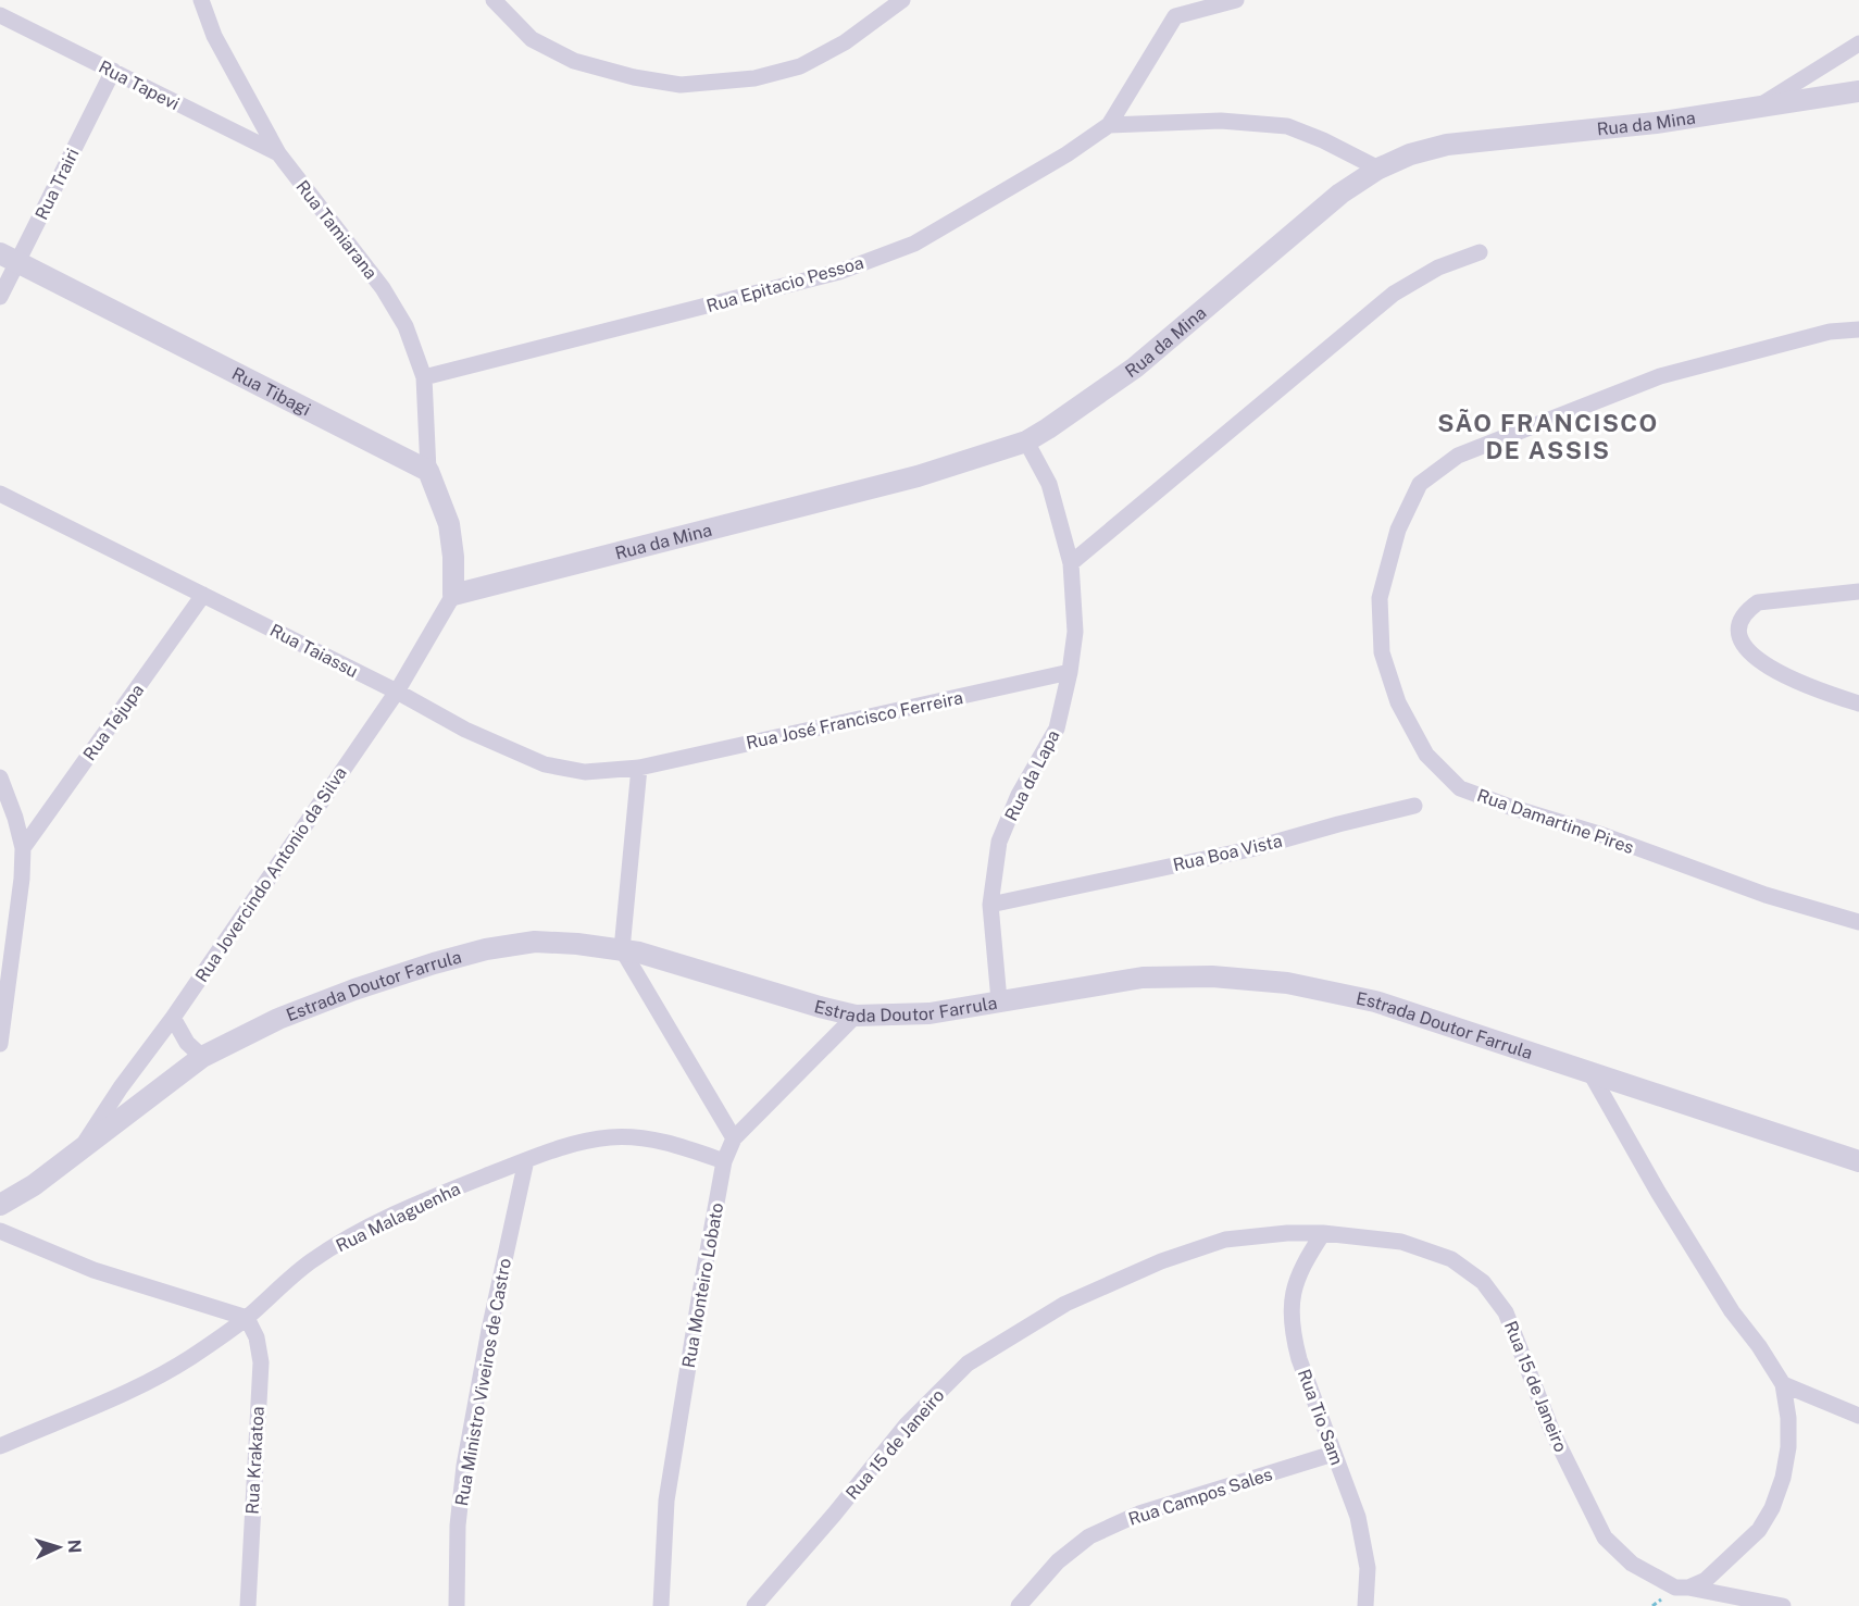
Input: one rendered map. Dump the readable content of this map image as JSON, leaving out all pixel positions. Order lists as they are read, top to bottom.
{
  "streets": {
    "street": [
      "Rua Tapevi",
      "Rua da Mina",
      "Rua Trairi",
      "Rua Tamiarana",
      "Rua Epitacio Pessoa",
      "Rua Tibagi",
      "Rua Taiassu",
      "Rua José Francisco Ferreira",
      "Rua Tejupa",
      "Rua da Lapa",
      "Rua Damartine Pires",
      "Rua Boa Vista",
      "Rua Jovercindo Antonio da Silva",
      "Estrada Doutor Farrula",
      "Rua Malaguenha",
      "Rua Monteiro Lobato",
      "Rua Ministro Viveiros de Castro",
      "Rua 15 de Janeiro",
      "Rua Tio Sam",
      "Rua Krakatoa",
      "Rua Campos Sales"
    ]
  },
  "crossings": [
    ["Rua Tapevi", "Rua Trairi"],
    ["Rua Tapevi", "Rua Tamiarana"],
    ["Rua da Mina", "Rua da Lapa"],
    ["Rua da Mina", "Rua Jovercindo Antonio da Silva"],
    ["Rua Trairi", "Rua Tibagi"],
    ["Rua Tamiarana", "Rua Epitacio Pessoa"],
    ["Rua Tamiarana", "Rua Tibagi"],
    ["Rua Taiassu", "Rua José Francisco Ferreira"],
    ["Rua Taiassu", "Rua Tejupa"],
    ["Rua Taiassu", "Rua Jovercindo Antonio da Silva"],
    ["Rua José Francisco Ferreira", "Rua da Lapa"],
    ["Rua da Lapa", "Rua Boa Vista"],
    ["Rua da Lapa", "Estrada Doutor Farrula"],
    ["Rua Jovercindo Antonio da Silva", "Estrada Doutor Farrula"],
    ["Estrada Doutor Farrula", "Rua Monteiro Lobato"],
    ["Rua Malaguenha", "Rua Monteiro Lobato"],
    ["Rua Malaguenha", "Rua Ministro Viveiros de Castro"],
    ["Rua Malaguenha", "Rua Krakatoa"],
    ["Rua 15 de Janeiro", "Rua Tio Sam"],
    ["Rua Tio Sam", "Rua Campos Sales"]
  ],
  "districts": ["SÃO FRANCISCO DE ASSIS"],
  "north": "right"
}
